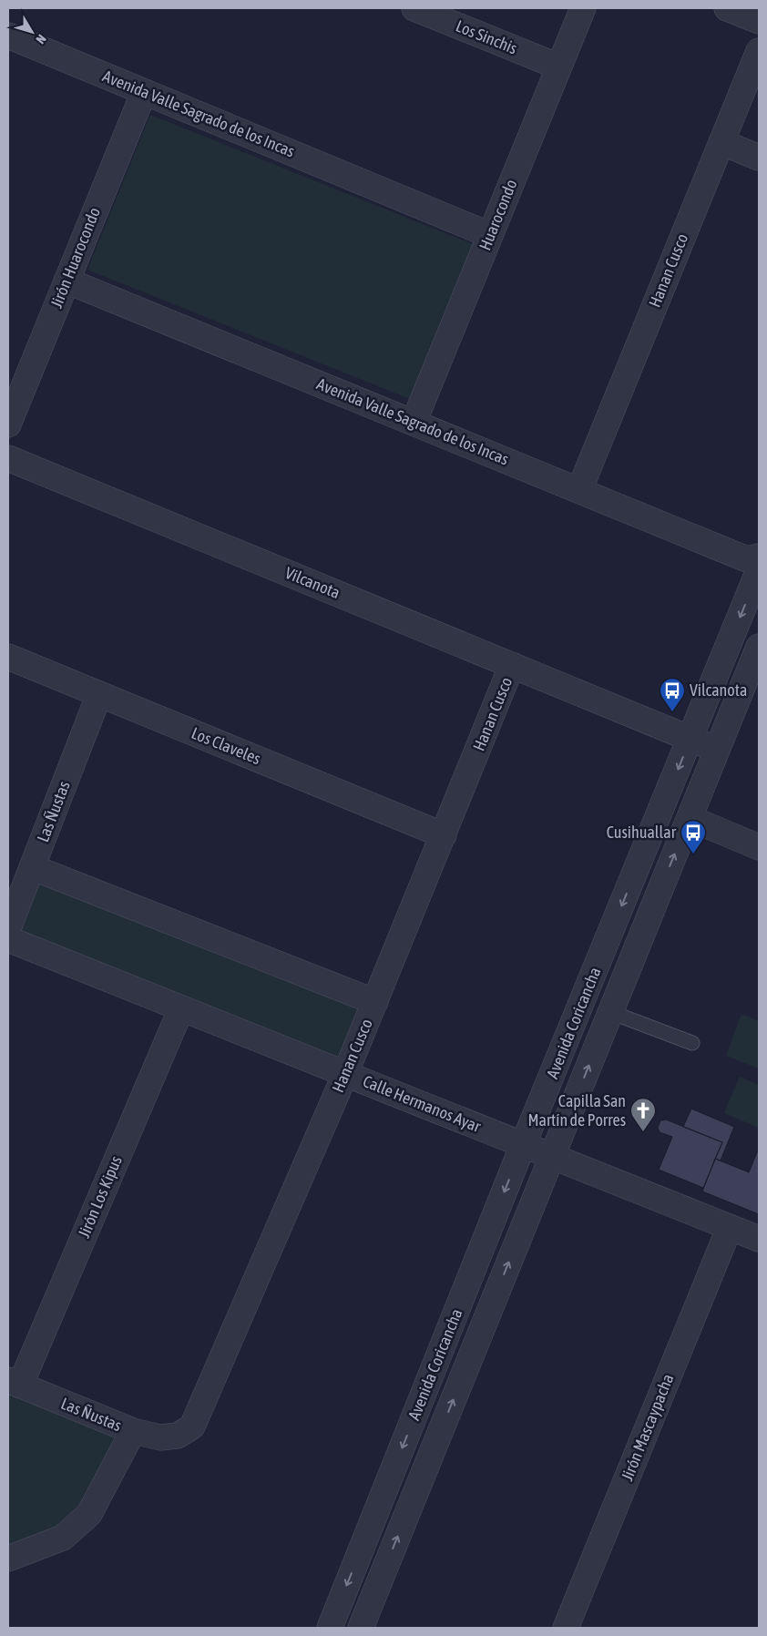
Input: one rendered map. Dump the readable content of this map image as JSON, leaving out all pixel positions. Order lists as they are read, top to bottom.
{
  "streets": {
    "street": [
      "Los Sinchis",
      "Avenida Valle Sagrado de los Incas",
      "Huarocondo",
      "Jirón Huarocondo",
      "Hanan Cusco",
      "Vilcanota",
      "Los Claveles",
      "Las Ñustas",
      "Avenida Coricancha",
      "Calle Hermanos Ayar",
      "Jirón Los Kipus",
      "Jirón Mascaypacha"
    ]
  },
  "crossings": [
    ["Los Sinchis", "Huarocondo"],
    ["Avenida Valle Sagrado de los Incas", "Huarocondo"],
    ["Avenida Valle Sagrado de los Incas", "Jirón Huarocondo"],
    ["Avenida Valle Sagrado de los Incas", "Hanan Cusco"],
    ["Hanan Cusco", "Vilcanota"],
    ["Hanan Cusco", "Los Claveles"],
    ["Hanan Cusco", "Las Ñustas"],
    ["Hanan Cusco", "Calle Hermanos Ayar"],
    ["Vilcanota", "Avenida Coricancha"],
    ["Los Claveles", "Las Ñustas"],
    ["Las Ñustas", "Jirón Los Kipus"],
    ["Avenida Coricancha", "Calle Hermanos Ayar"],
    ["Calle Hermanos Ayar", "Jirón Los Kipus"],
    ["Calle Hermanos Ayar", "Jirón Mascaypacha"]
  ],
  "places": {
    "bus stop": ["Vilcanota", "Cusihuallar"],
    "church": ["Capilla San Martín de Porres"]
  },
  "north": "bottom right"
}
